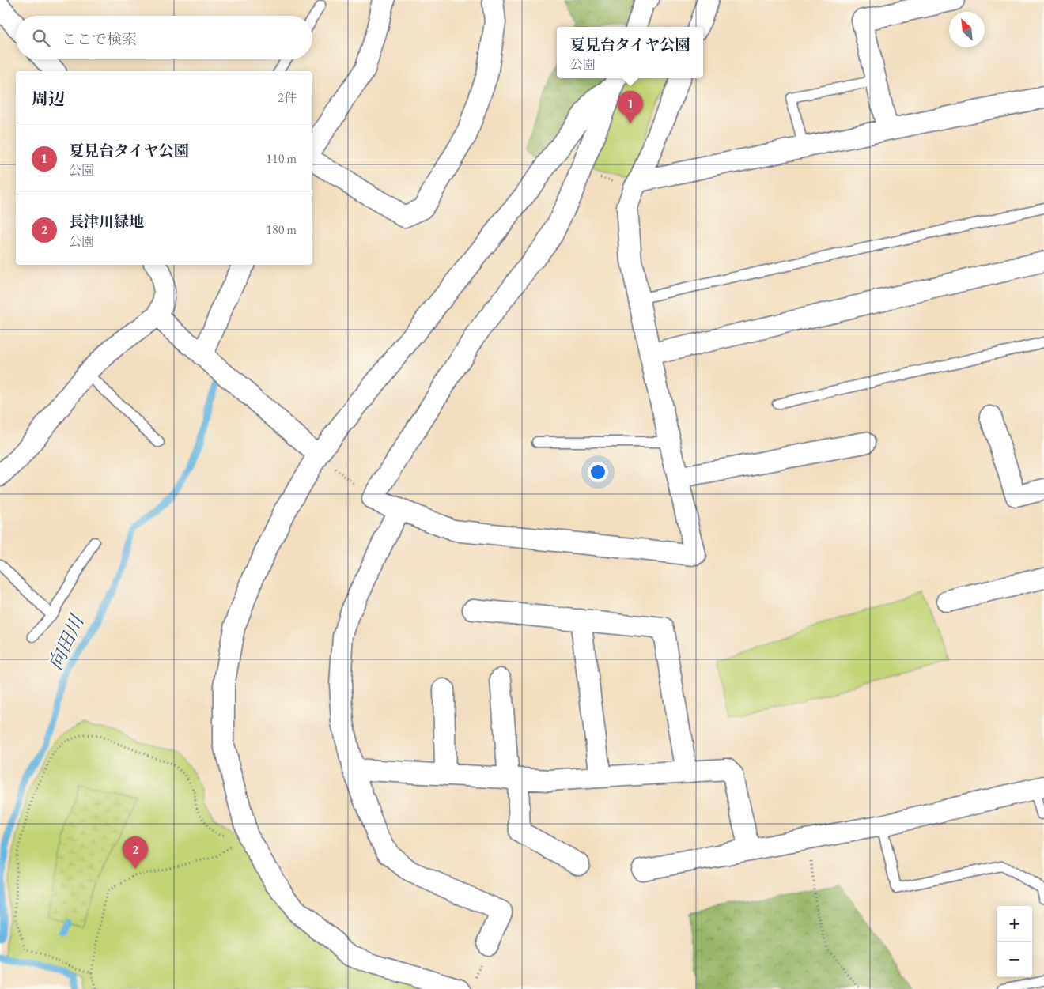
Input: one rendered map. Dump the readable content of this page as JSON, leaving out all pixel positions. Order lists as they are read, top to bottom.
{
  "water": ["向田川"],
  "north": "top left",
  "page": {
    "search": "ここで検索",
    "popup": ["夏見台タイヤ公園", "公園"],
    "heading": ["周辺", "2件"],
    "pins": ["1", "2"],
    "list": [
      {
        "mark": "1",
        "name": "夏見台タイヤ公園",
        "note": "公園",
        "value": "110 m"
      },
      {
        "mark": "2",
        "name": "長津川緑地",
        "note": "公園",
        "value": "180 m"
      }
    ],
    "map_buttons": ["+", "−"]
  }
}
